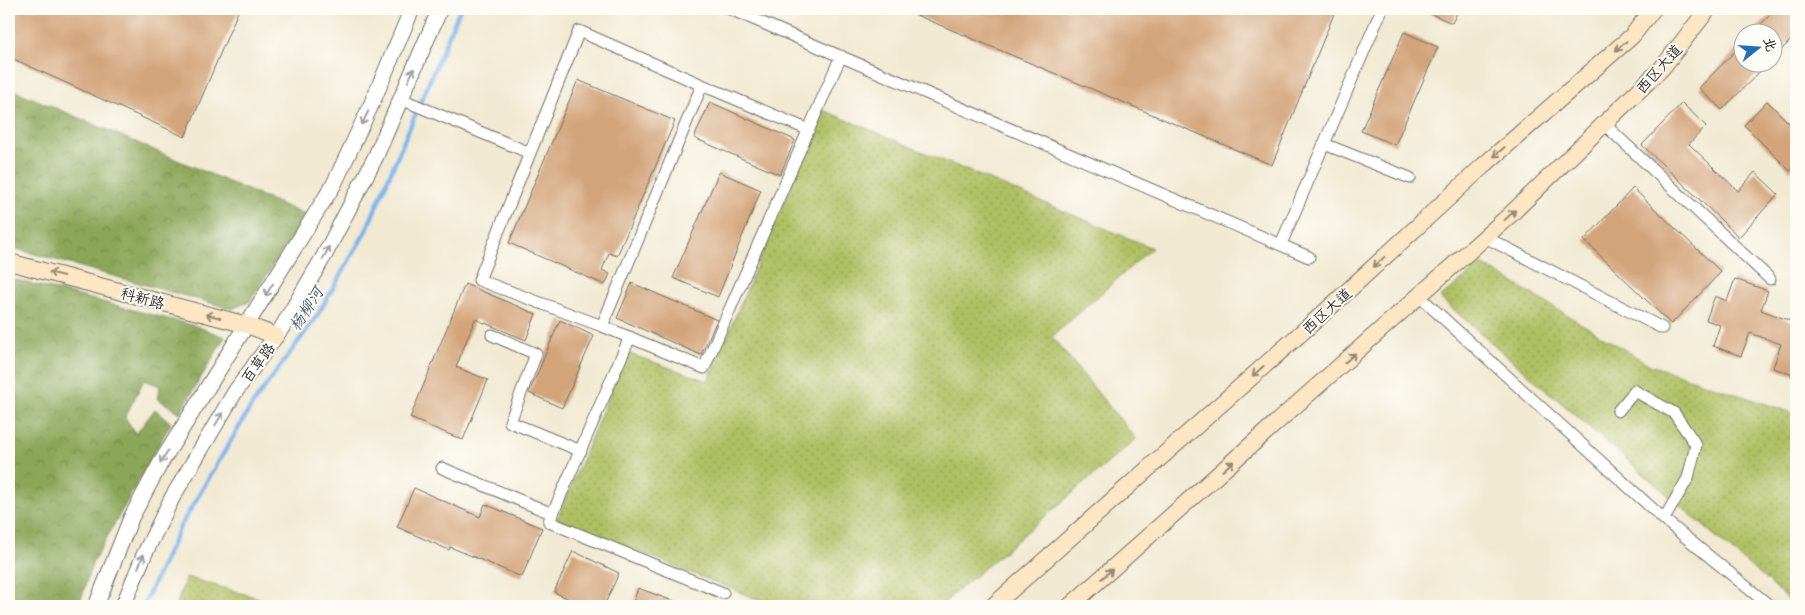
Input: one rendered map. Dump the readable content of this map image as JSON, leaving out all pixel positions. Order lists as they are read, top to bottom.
{
  "streets": {
    "main road": ["西区大道", "科新路"],
    "street": ["百草路"]
  },
  "crossings": [
    ["科新路", "百草路"]
  ],
  "one_way": ["科新路"],
  "water": ["杨柳河"],
  "north": "right"
}
